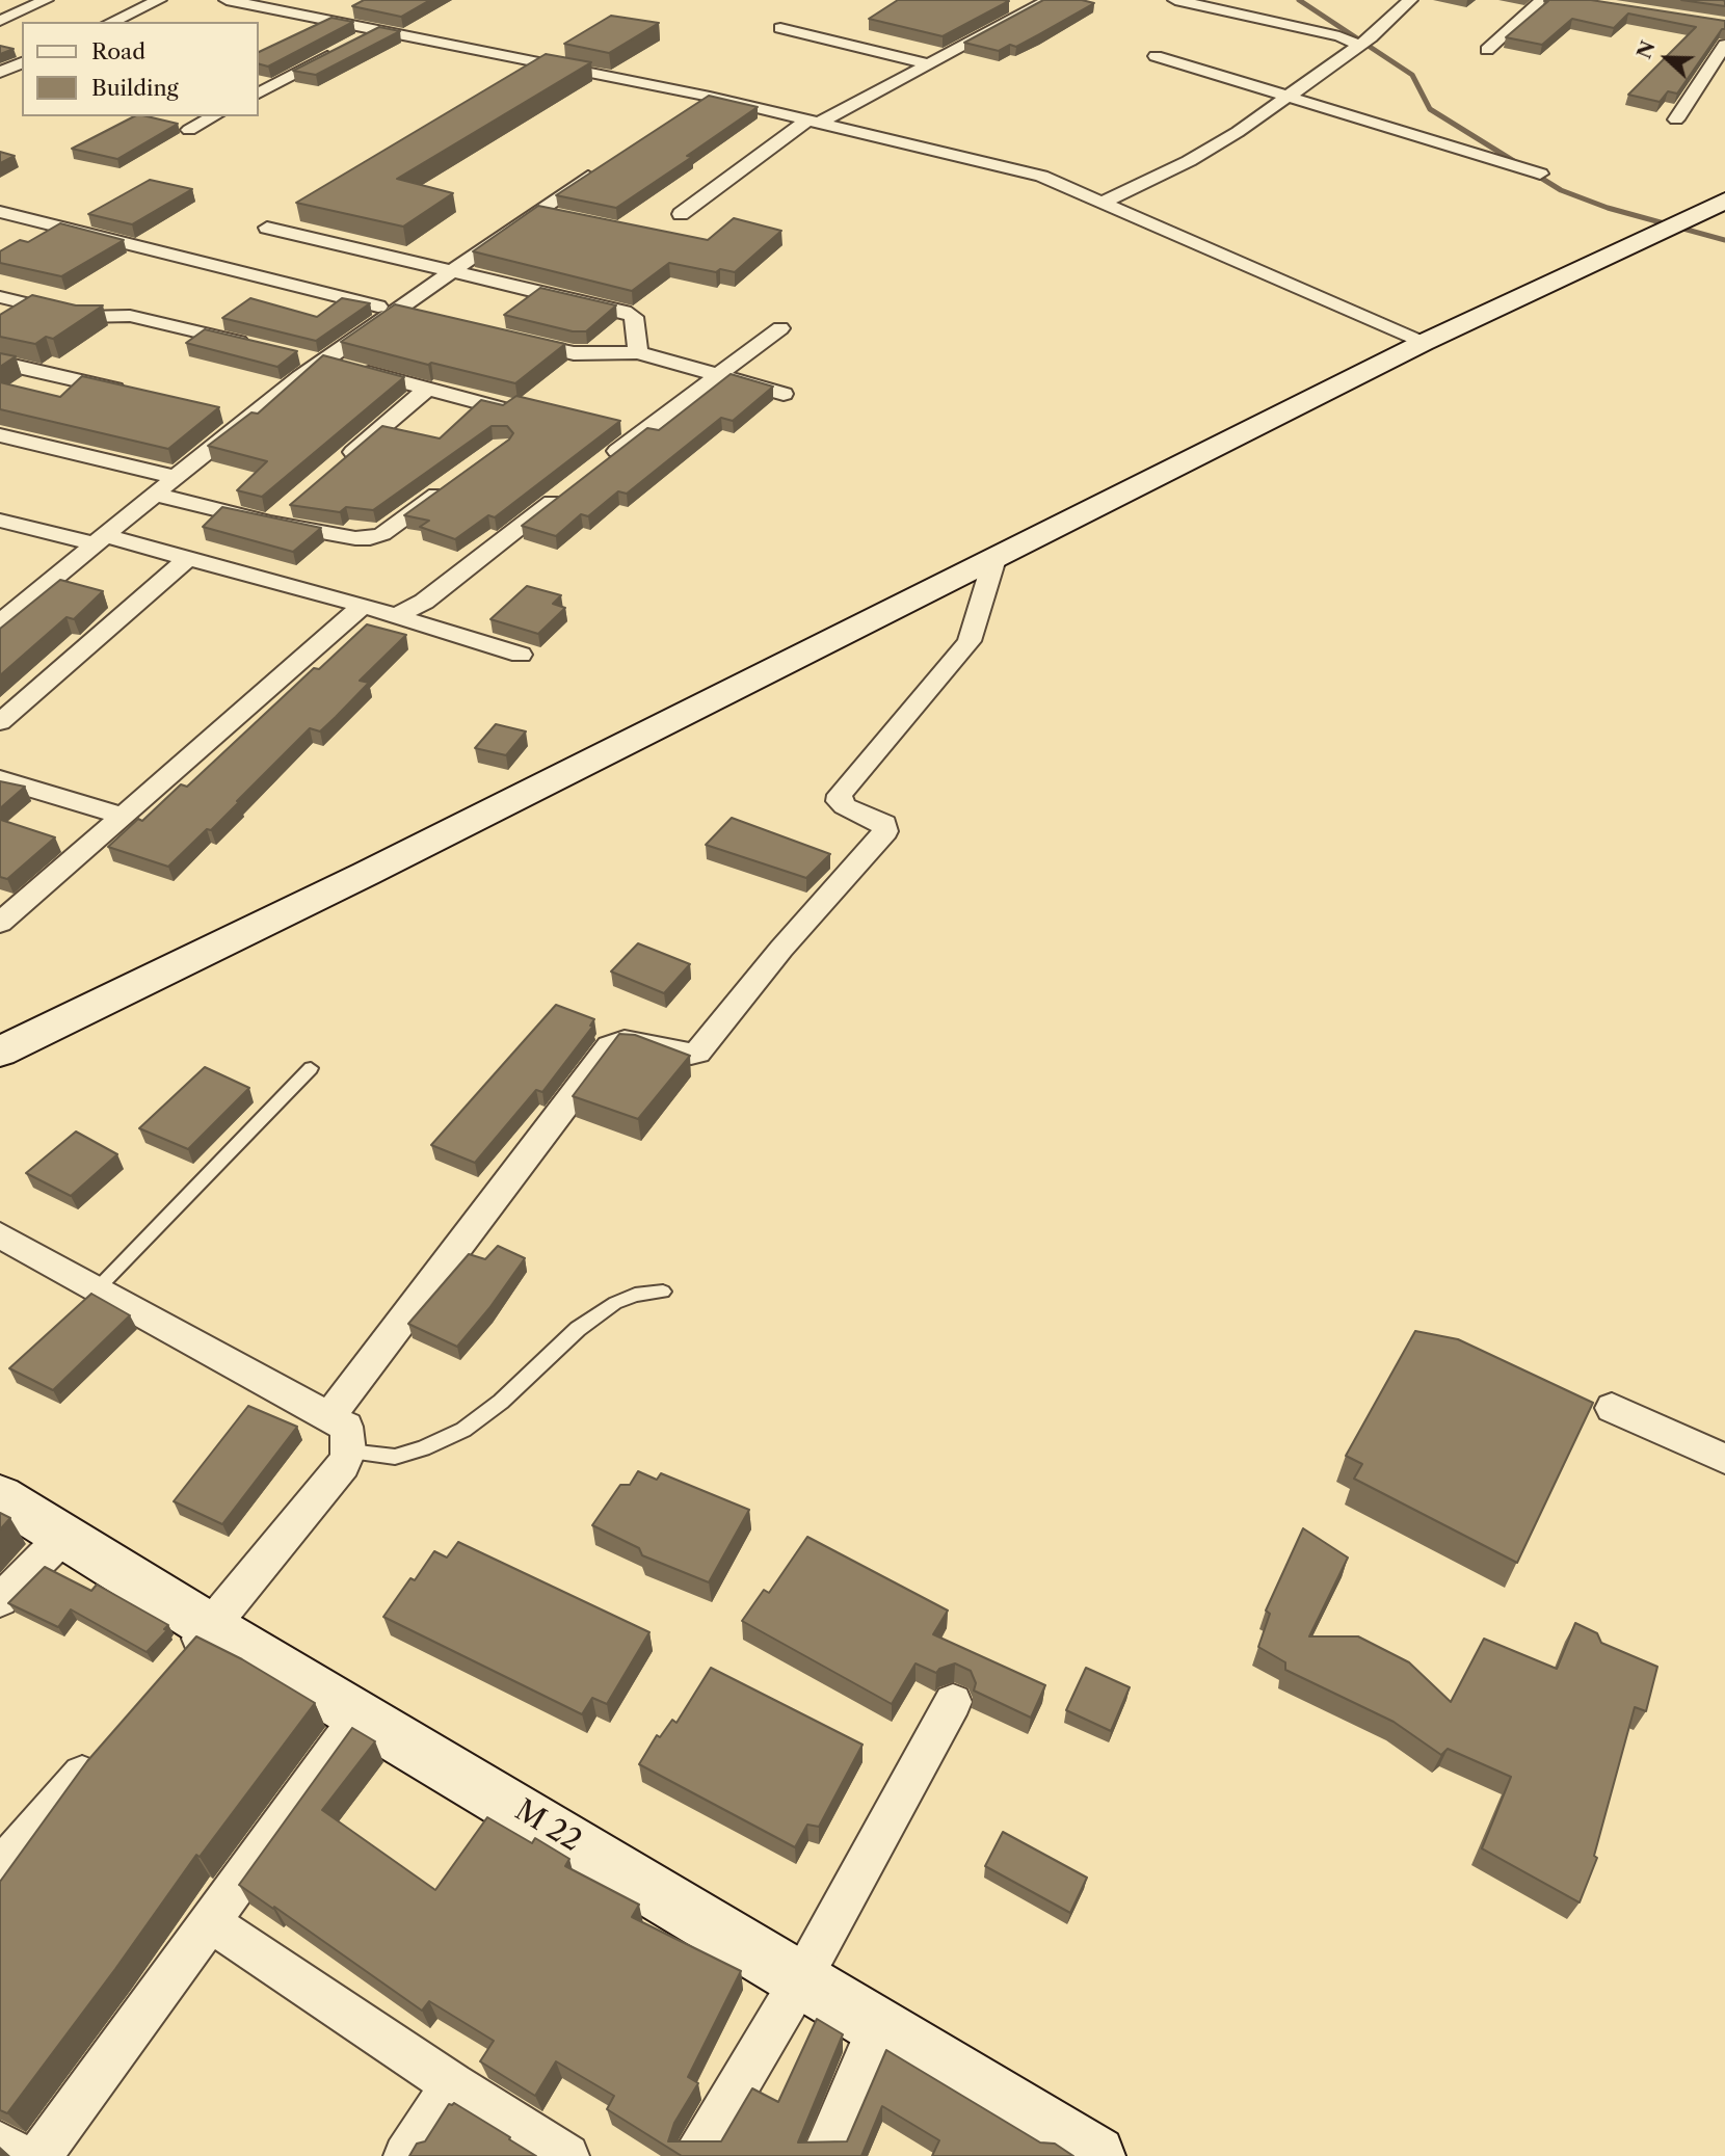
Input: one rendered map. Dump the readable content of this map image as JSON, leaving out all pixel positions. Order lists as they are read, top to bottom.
{
  "streets": {
    "street": ["M 22"]
  },
  "legend": ["Road", "Building"],
  "north": "left"
}
